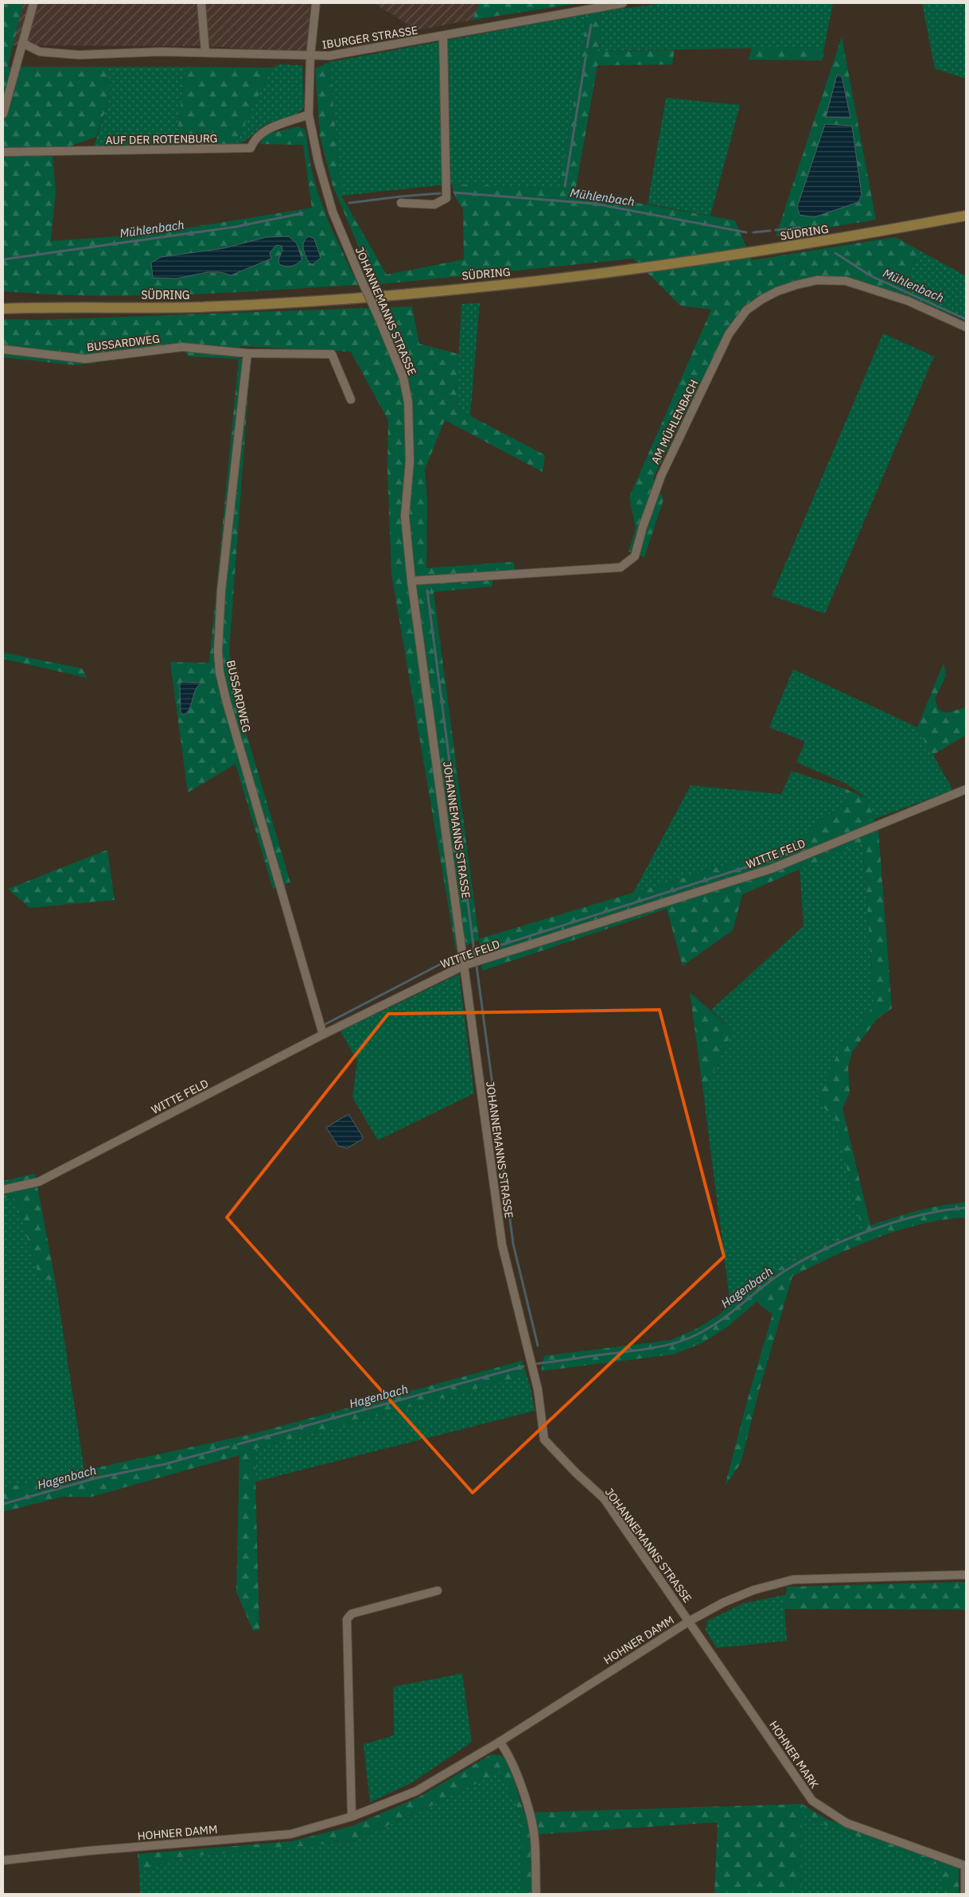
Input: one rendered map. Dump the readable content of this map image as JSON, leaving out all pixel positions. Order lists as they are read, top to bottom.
{
  "streets": {
    "main road": ["SÜDRING"],
    "street": [
      "IBURGER STRASSE",
      "AUF DER ROTENBURG",
      "JOHANNEMANNS STRASSE",
      "BUSSARDWEG",
      "AM MÜHLENBACH",
      "WITTE FELD",
      "HOHNER DAMM",
      "HOHNER MARK"
    ]
  },
  "crossings": [
    ["IBURGER STRASSE", "JOHANNEMANNS STRASSE"],
    ["AUF DER ROTENBURG", "JOHANNEMANNS STRASSE"],
    ["JOHANNEMANNS STRASSE", "AM MÜHLENBACH"],
    ["JOHANNEMANNS STRASSE", "WITTE FELD"],
    ["JOHANNEMANNS STRASSE", "HOHNER DAMM"],
    ["JOHANNEMANNS STRASSE", "HOHNER MARK"],
    ["BUSSARDWEG", "WITTE FELD"],
    ["HOHNER DAMM", "HOHNER MARK"]
  ],
  "water": ["Mühlenbach", "Hagenbach"]
}
